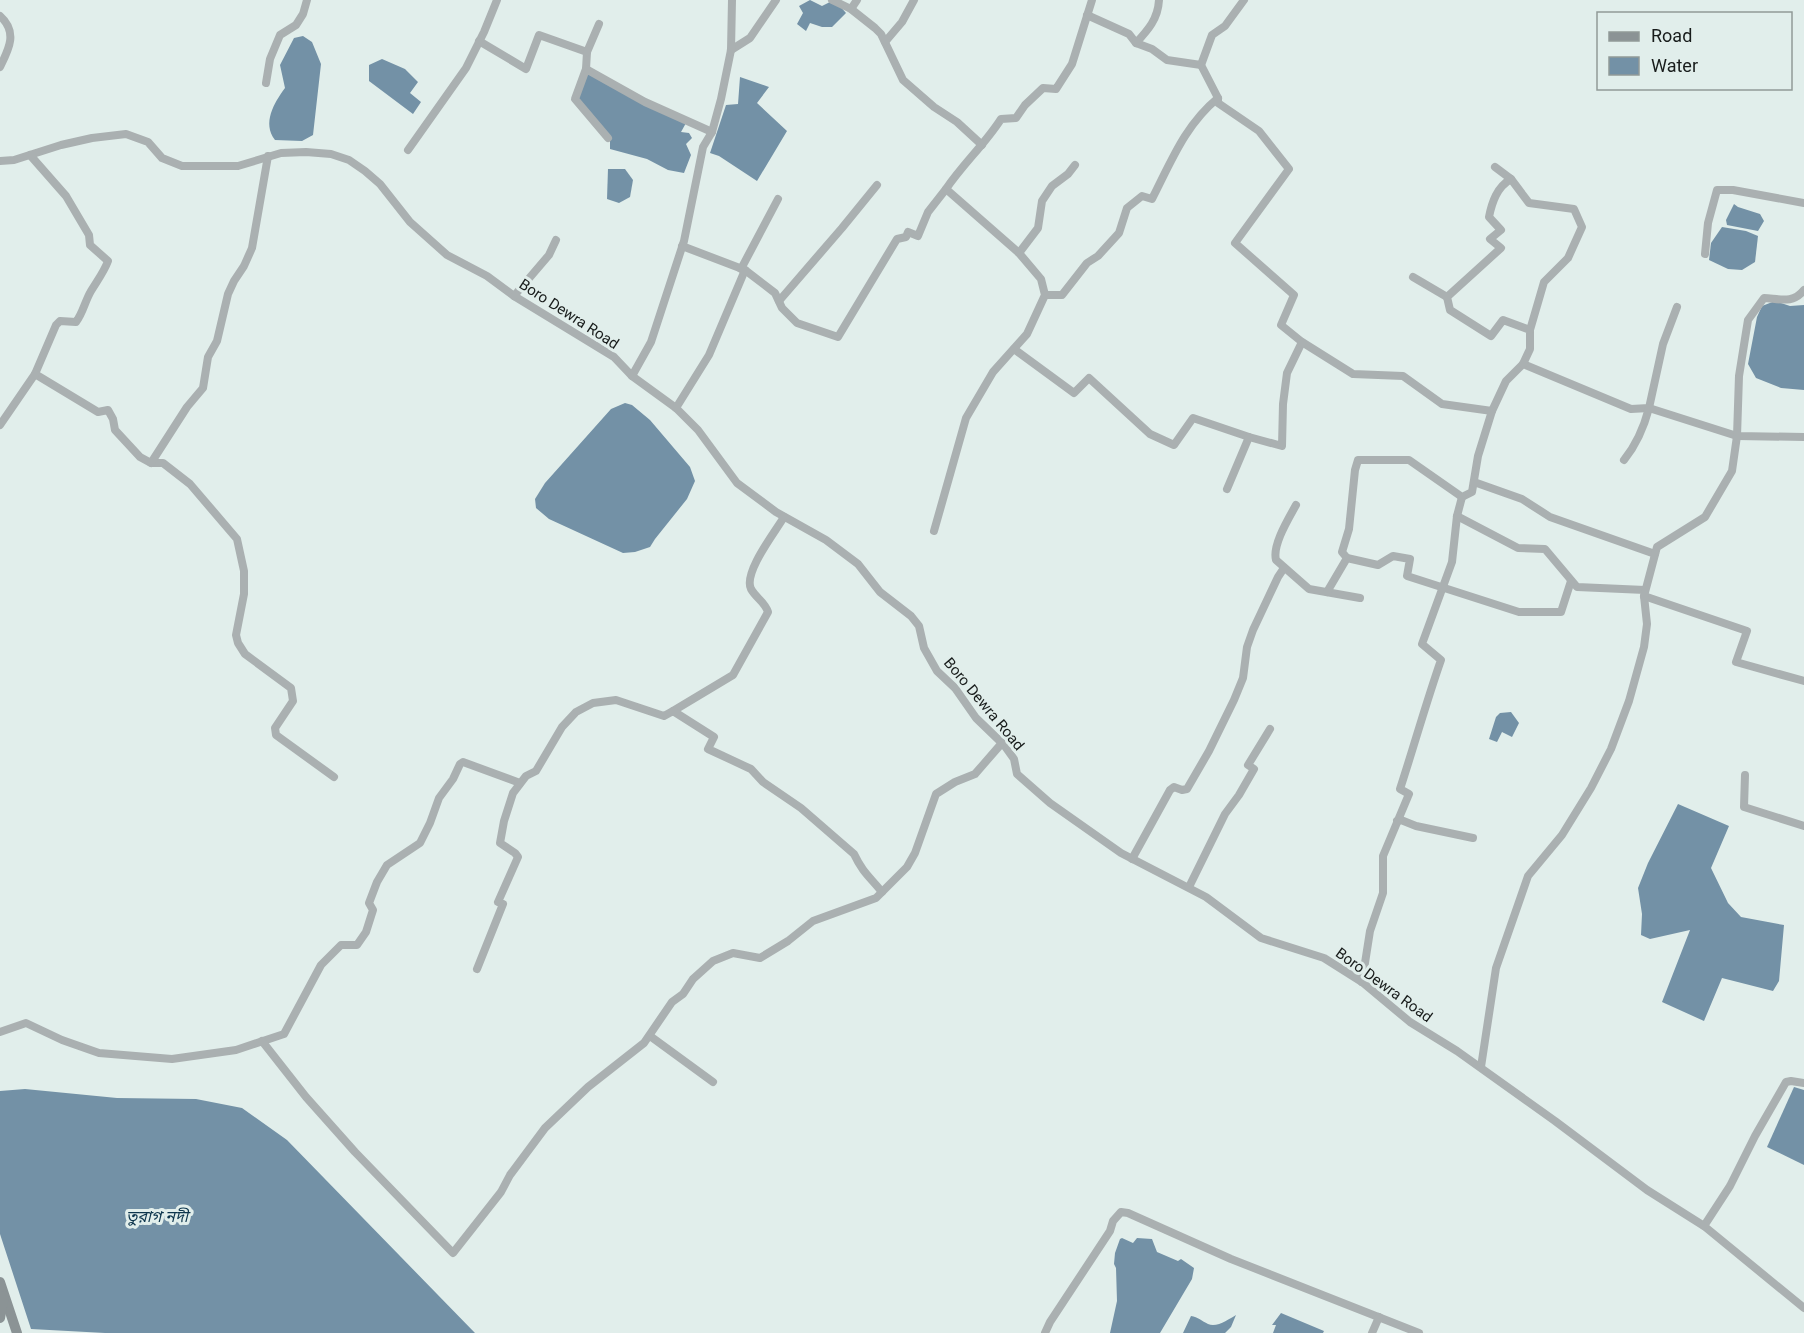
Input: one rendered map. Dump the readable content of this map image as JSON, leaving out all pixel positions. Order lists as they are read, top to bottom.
{
  "streets": {
    "street": ["Boro Dewra Road"]
  },
  "water": ["তুরাগ নদী"],
  "legend": ["Road", "Water"]
}
